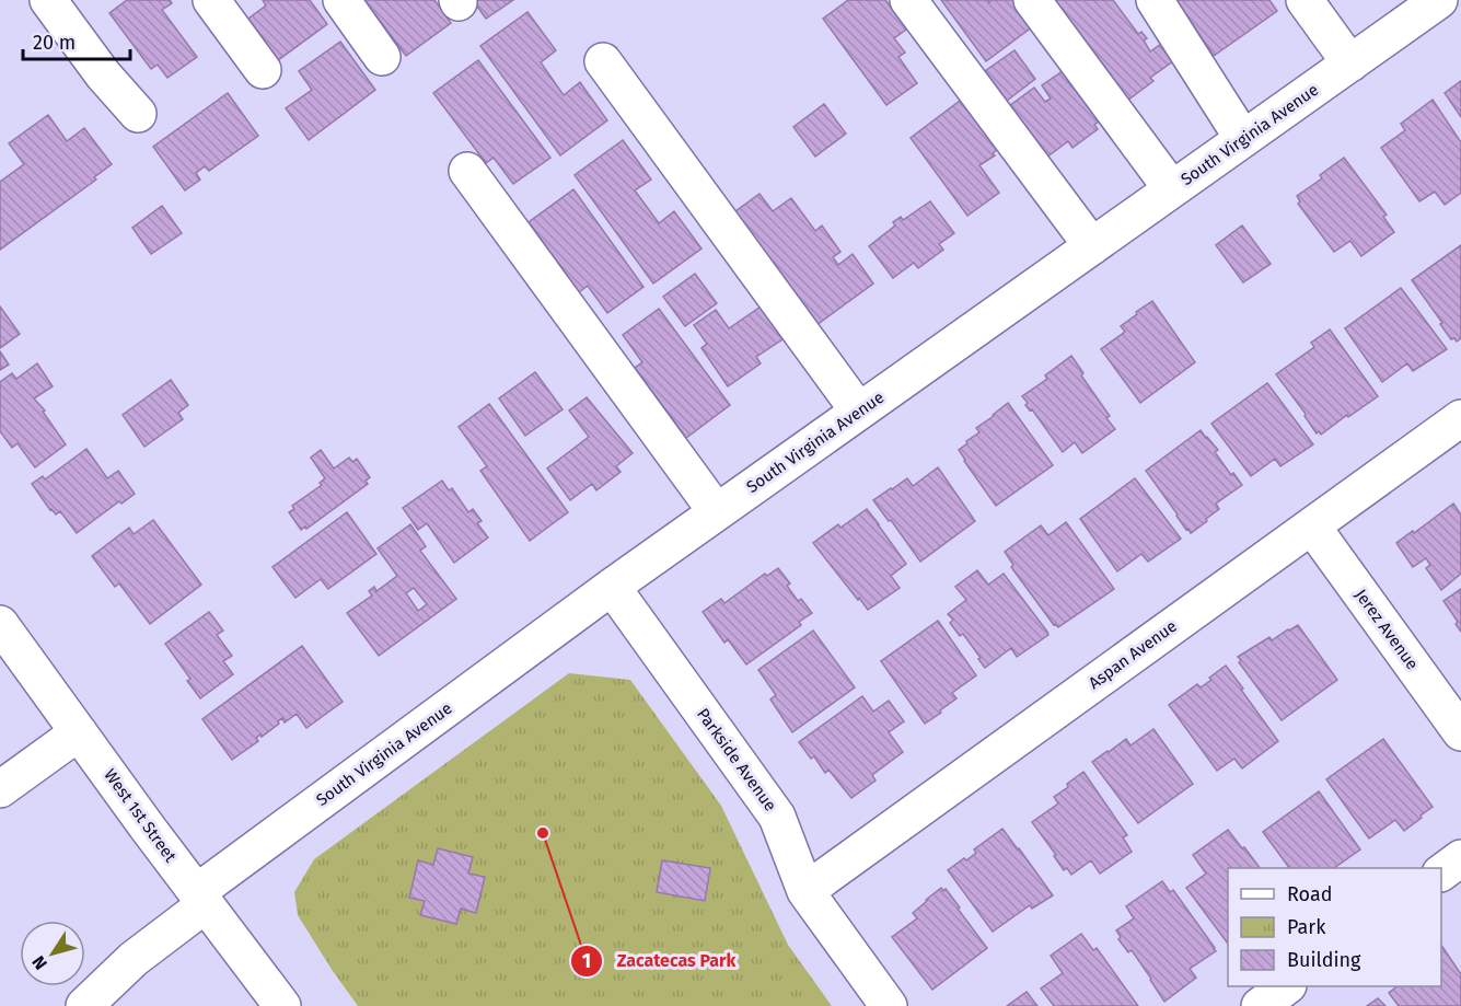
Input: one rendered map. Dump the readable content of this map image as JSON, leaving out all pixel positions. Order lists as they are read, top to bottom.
{
  "streets": {
    "street": [
      "South Virginia Avenue",
      "Jerez Avenue",
      "Aspan Avenue",
      "Parkside Avenue",
      "West 1st Street"
    ]
  },
  "crossings": [
    ["South Virginia Avenue", "Parkside Avenue"],
    ["South Virginia Avenue", "West 1st Street"],
    ["Jerez Avenue", "Aspan Avenue"],
    ["Aspan Avenue", "Parkside Avenue"]
  ],
  "places": ["Zacatecas Park"],
  "legend": ["Road", "Park", "Building"],
  "scale_bar": "20 m",
  "north": "bottom left"
}
